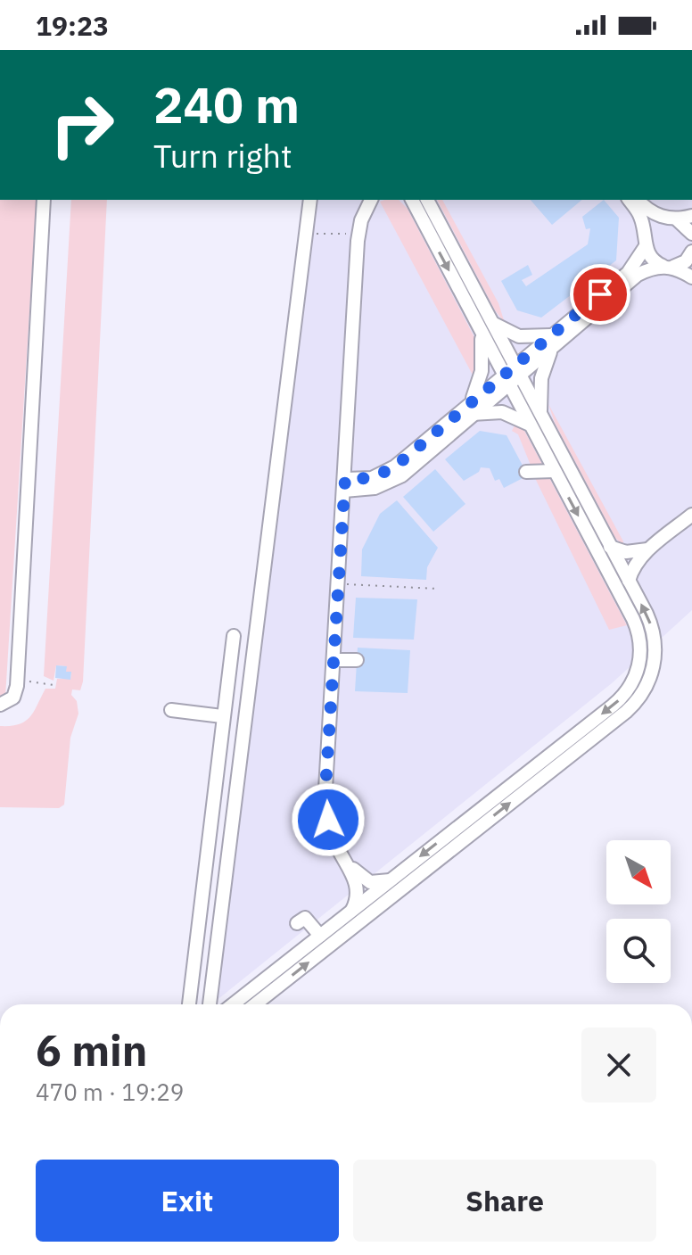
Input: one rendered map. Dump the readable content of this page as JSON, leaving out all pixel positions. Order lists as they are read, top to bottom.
{
  "north": "bottom right",
  "page": {
    "status": "19:23",
    "turn": ["240 m", "Turn right"],
    "heading": ["6 min", "470 m · 19:29"],
    "buttons": ["Exit", "Share"]
  }
}
